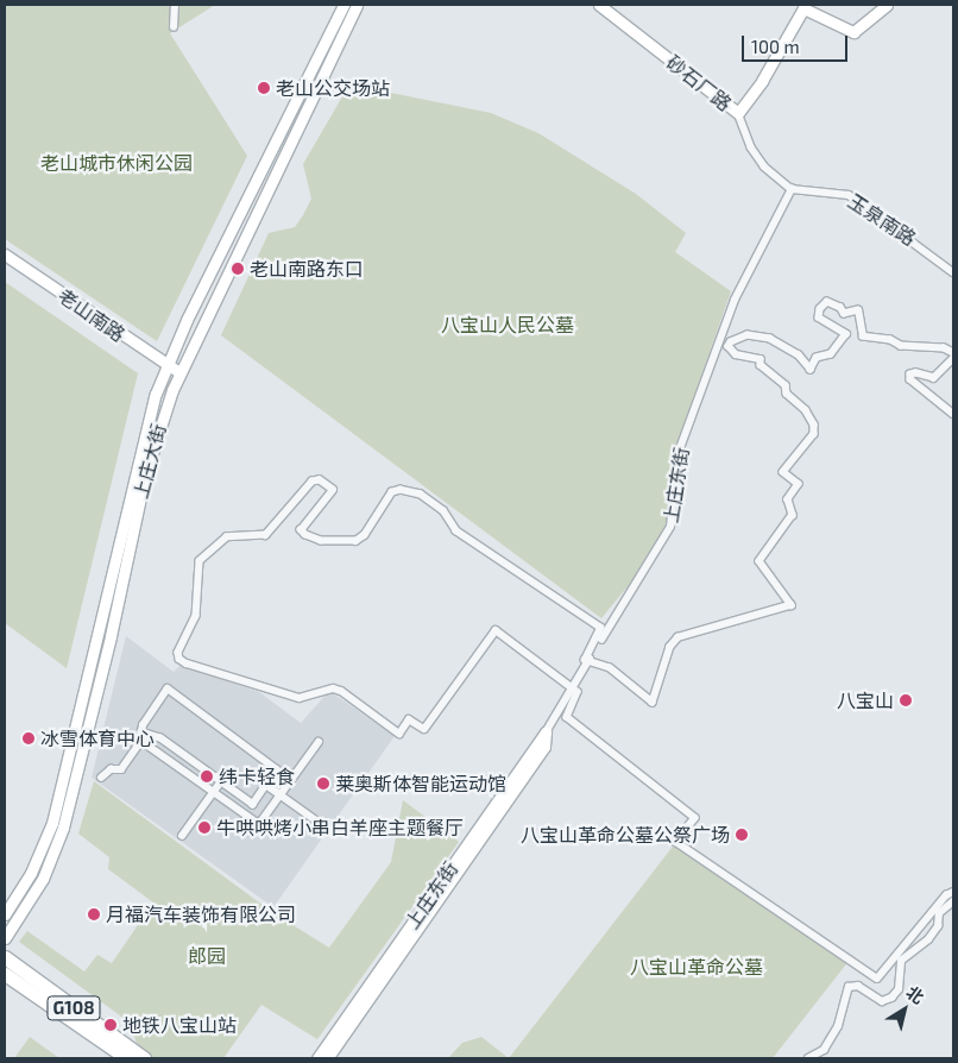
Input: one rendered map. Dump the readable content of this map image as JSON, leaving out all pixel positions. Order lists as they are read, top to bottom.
{
  "streets": {
    "highway": ["G108"],
    "main road": [
      "砂石厂路",
      "老山南路",
      "上庄大街",
      "上庄东街"
    ],
    "street": ["玉泉南路"]
  },
  "crossings": [
    ["玉泉南路", "上庄东街"],
    ["老山南路", "上庄大街"]
  ],
  "parks": [
    "老山城市休闲公园",
    "八宝山人民公墓",
    "郎园",
    "八宝山革命公墓"
  ],
  "places": [
    "老山公交场站",
    "老山南路东口",
    "八宝山",
    "冰雪体育中心",
    "纬卡轻食",
    "莱奥斯体智能运动馆",
    "牛哄哄烤小串白羊座主题餐厅",
    "八宝山革命公墓公祭广场",
    "月福汽车装饰有限公司",
    "地铁八宝山站"
  ],
  "scale_bar": "100 m",
  "north": "top right"
}
